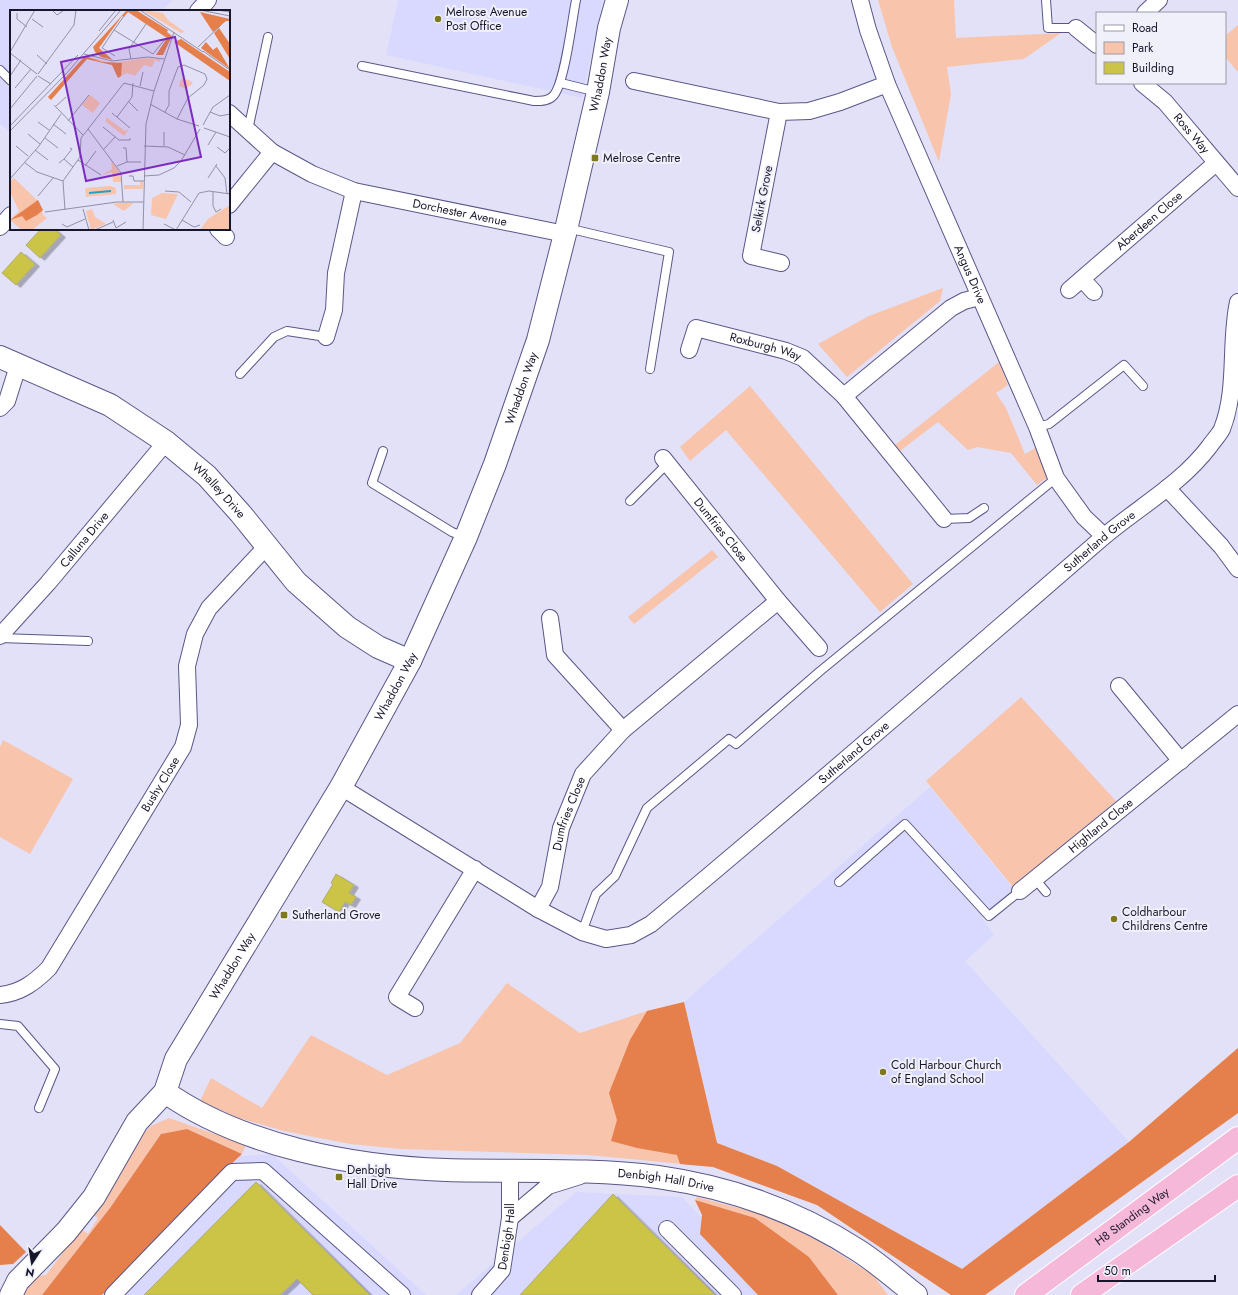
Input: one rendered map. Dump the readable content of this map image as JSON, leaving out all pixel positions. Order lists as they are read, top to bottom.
{
  "streets": {
    "highway": ["H8 Standing Way"],
    "street": [
      "Whaddon Way",
      "Ross Way",
      "Selkirk Grove",
      "Dorchester Avenue",
      "Aberdeen Close",
      "Angus Drive",
      "Roxburgh Way",
      "Whalley Drive",
      "Dumfries Close",
      "Calluna Drive",
      "Sutherland Grove",
      "Bushy Close",
      "Highland Close",
      "Denbigh Hall Drive",
      "Denbigh Hall"
    ]
  },
  "crossings": [
    ["Whaddon Way", "Dorchester Avenue"],
    ["Whaddon Way", "Whalley Drive"],
    ["Whaddon Way", "Sutherland Grove"],
    ["Whaddon Way", "Denbigh Hall Drive"],
    ["Ross Way", "Aberdeen Close"],
    ["Angus Drive", "Sutherland Grove"],
    ["Whalley Drive", "Calluna Drive"],
    ["Whalley Drive", "Bushy Close"],
    ["Dumfries Close", "Sutherland Grove"],
    ["Denbigh Hall Drive", "Denbigh Hall"]
  ],
  "places": {
    "other": ["Melrose Avenue Post Office", "Coldharbour Childrens Centre", "Cold Harbour Church of England School"],
    "transit": ["Melrose Centre", "Sutherland Grove", "Denbigh Hall Drive"]
  },
  "legend": ["Road", "Park", "Building"],
  "scale_bar": "50 m",
  "north": "bottom"
}
